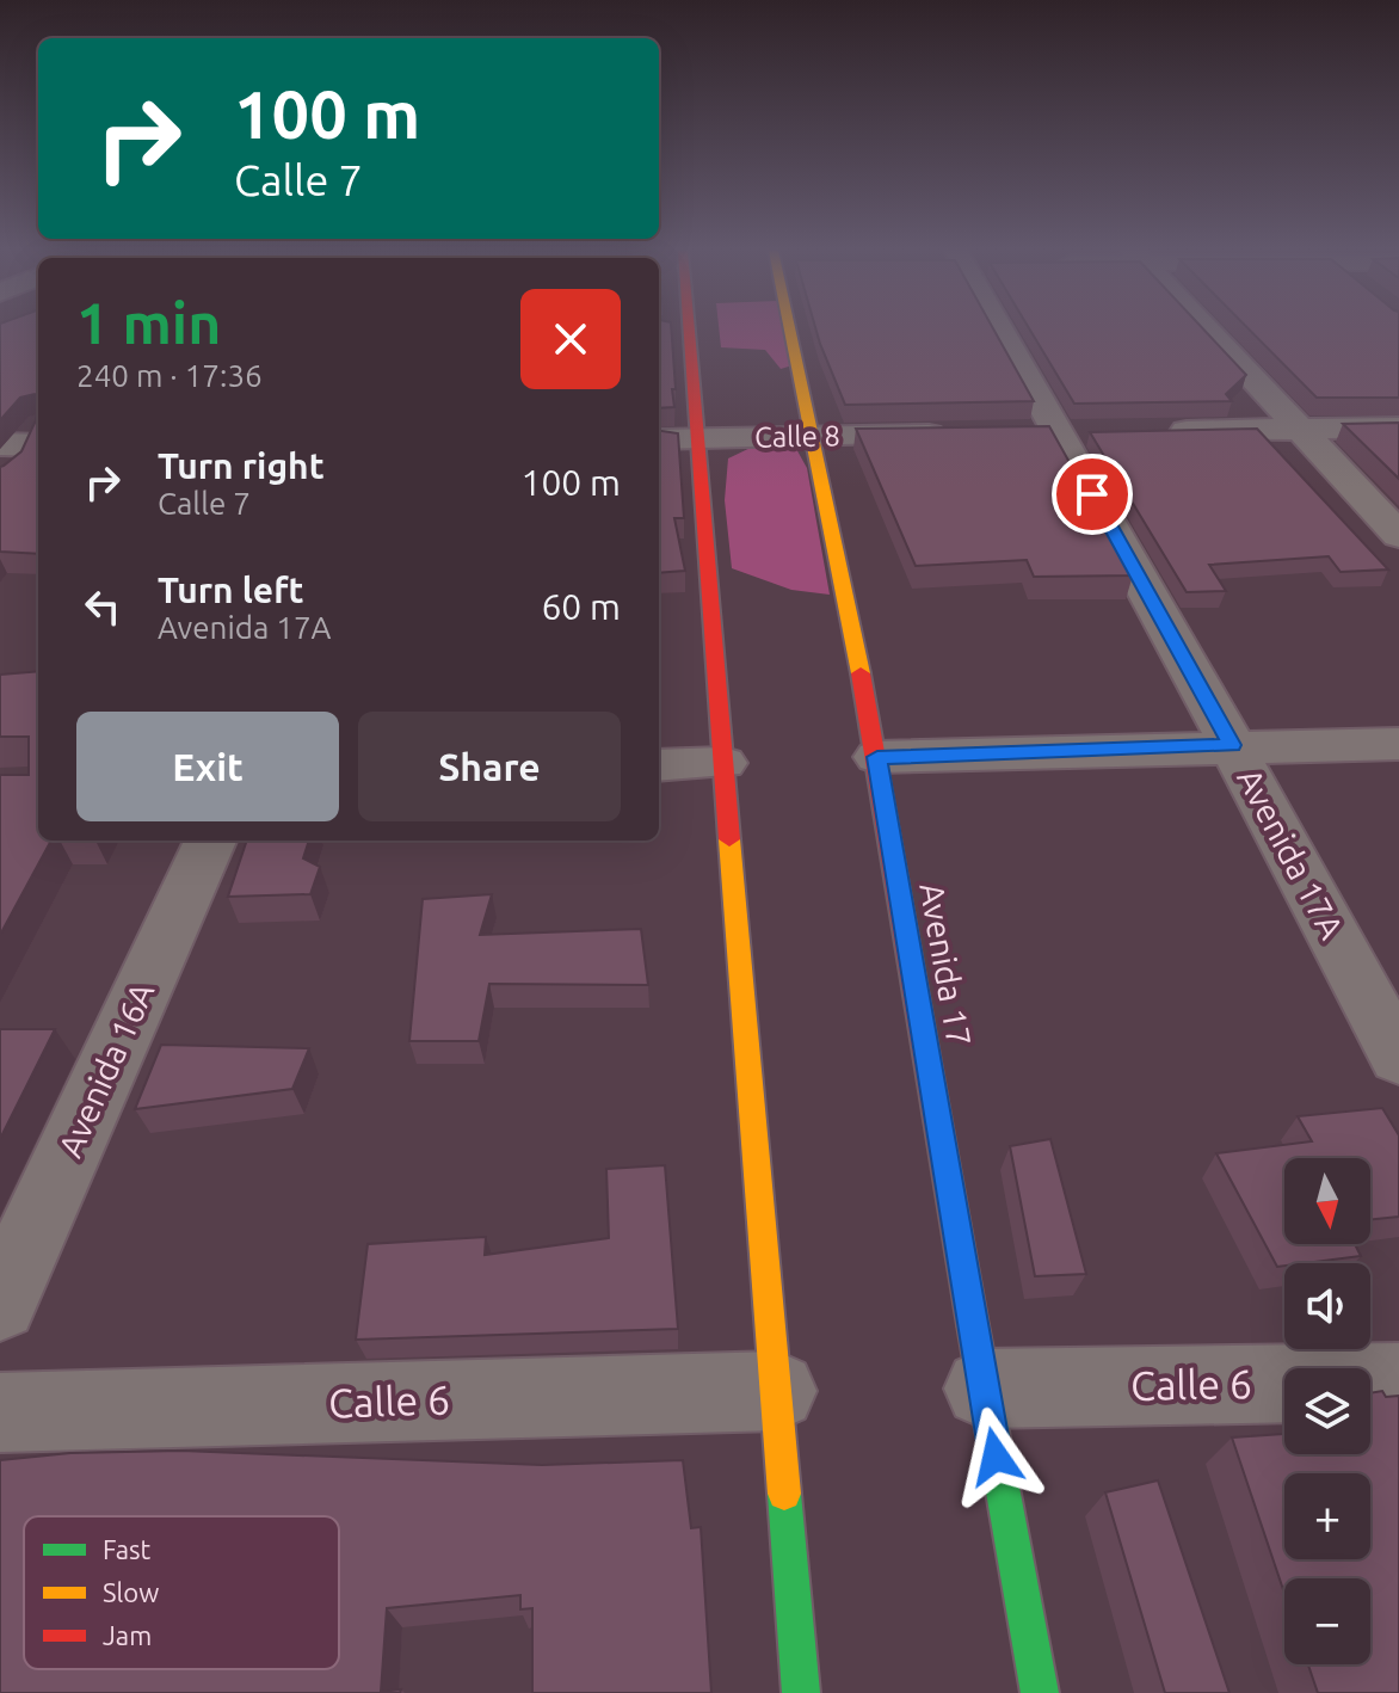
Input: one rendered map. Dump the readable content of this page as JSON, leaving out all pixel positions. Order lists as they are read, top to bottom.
{
  "streets": {
    "main road": ["Avenida 17"],
    "street": [
      "Calle 8",
      "Avenida 17A",
      "Avenida 16A",
      "Calle 6"
    ]
  },
  "crossings": [
    ["Calle 8", "Avenida 17"],
    ["Avenida 17", "Calle 6"]
  ],
  "legend": ["Fast", "Slow", "Jam"],
  "north": "bottom",
  "page": {
    "turn": ["100 m", "Calle 7"],
    "heading": ["1 min", "240 m · 17:36"],
    "list": [
      {
        "name": "Turn right",
        "note": "Calle 7",
        "value": "100 m"
      },
      {
        "name": "Turn left",
        "note": "Avenida 17A",
        "value": "60 m"
      }
    ],
    "buttons": ["Exit", "Share"],
    "map_buttons": ["+", "−"]
  }
}
